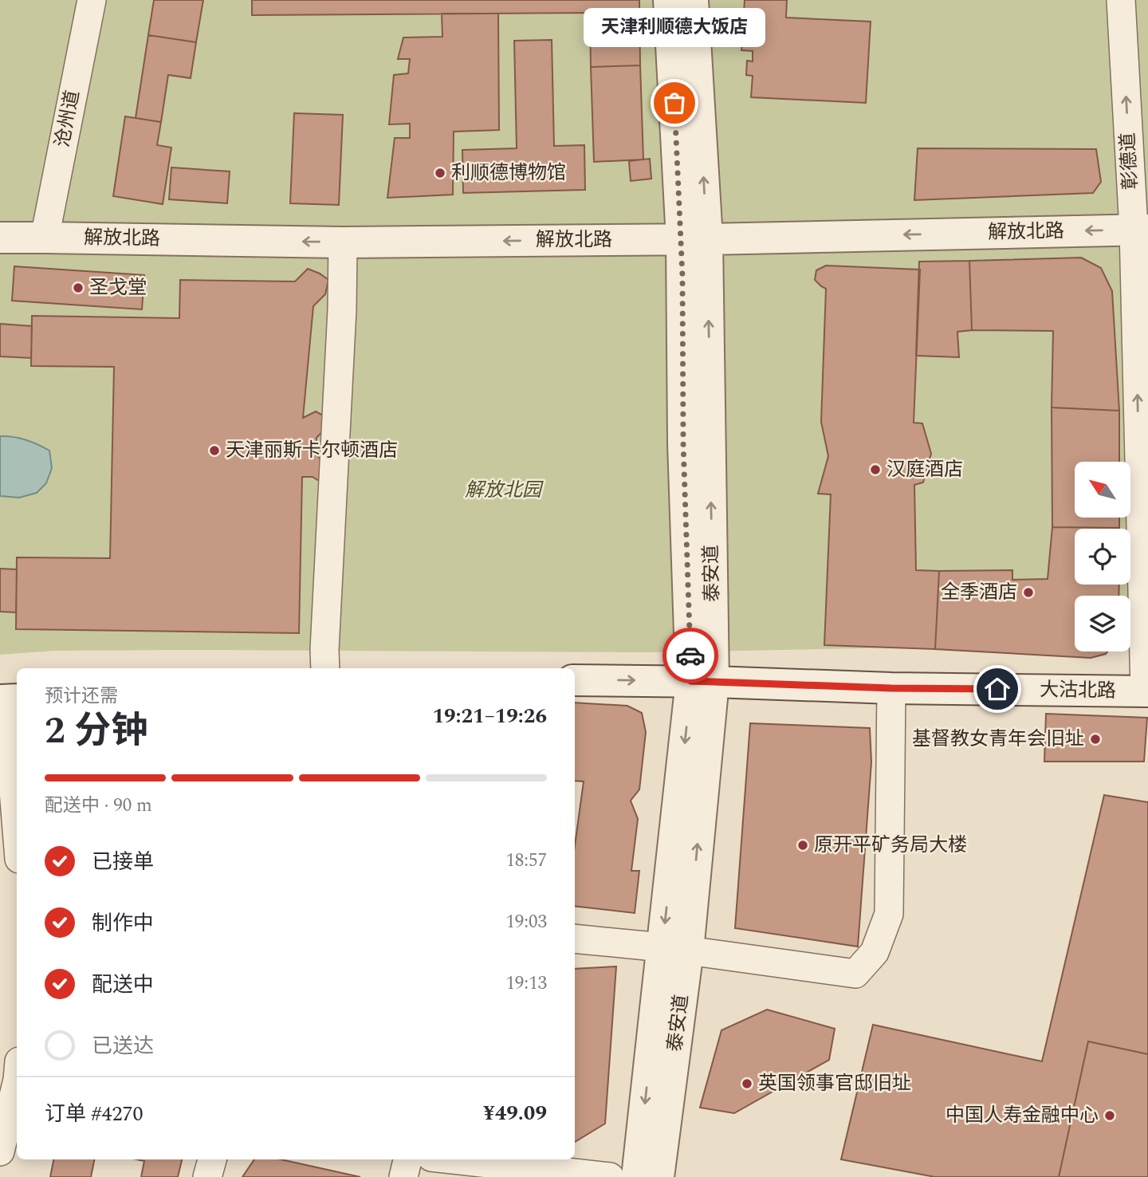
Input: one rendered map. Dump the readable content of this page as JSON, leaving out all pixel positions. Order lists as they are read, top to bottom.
{
  "streets": {
    "street": [
      "沧州道",
      "彰德道",
      "解放北路",
      "泰安道",
      "大沽北路"
    ]
  },
  "crossings": [
    ["沧州道", "解放北路"],
    ["彰德道", "解放北路"],
    ["彰德道", "大沽北路"],
    ["解放北路", "泰安道"],
    ["泰安道", "大沽北路"]
  ],
  "one_way": ["彰德道", "解放北路"],
  "parks": ["解放北园"],
  "places": [
    "天津利顺德大饭店",
    "利顺德博物馆",
    "圣戈堂",
    "天津丽斯卡尔顿酒店",
    "汉庭酒店",
    "全季酒店",
    "基督教女青年会旧址",
    "原开平矿务局大楼",
    "英国领事官邸旧址",
    "中国人寿金融中心"
  ],
  "north": "top left",
  "page": {
    "bubble": "天津利顺德大饭店",
    "heading": ["2 分钟", "预计还需", "19:21–19:26"],
    "panel": ["订单 #4270", "¥49.09"],
    "bar": "配送中 · 90 m",
    "list": [
      ["已接单", "18:57"],
      ["制作中", "19:03"],
      ["配送中", "19:13"],
      "已送达"
    ]
  }
}
